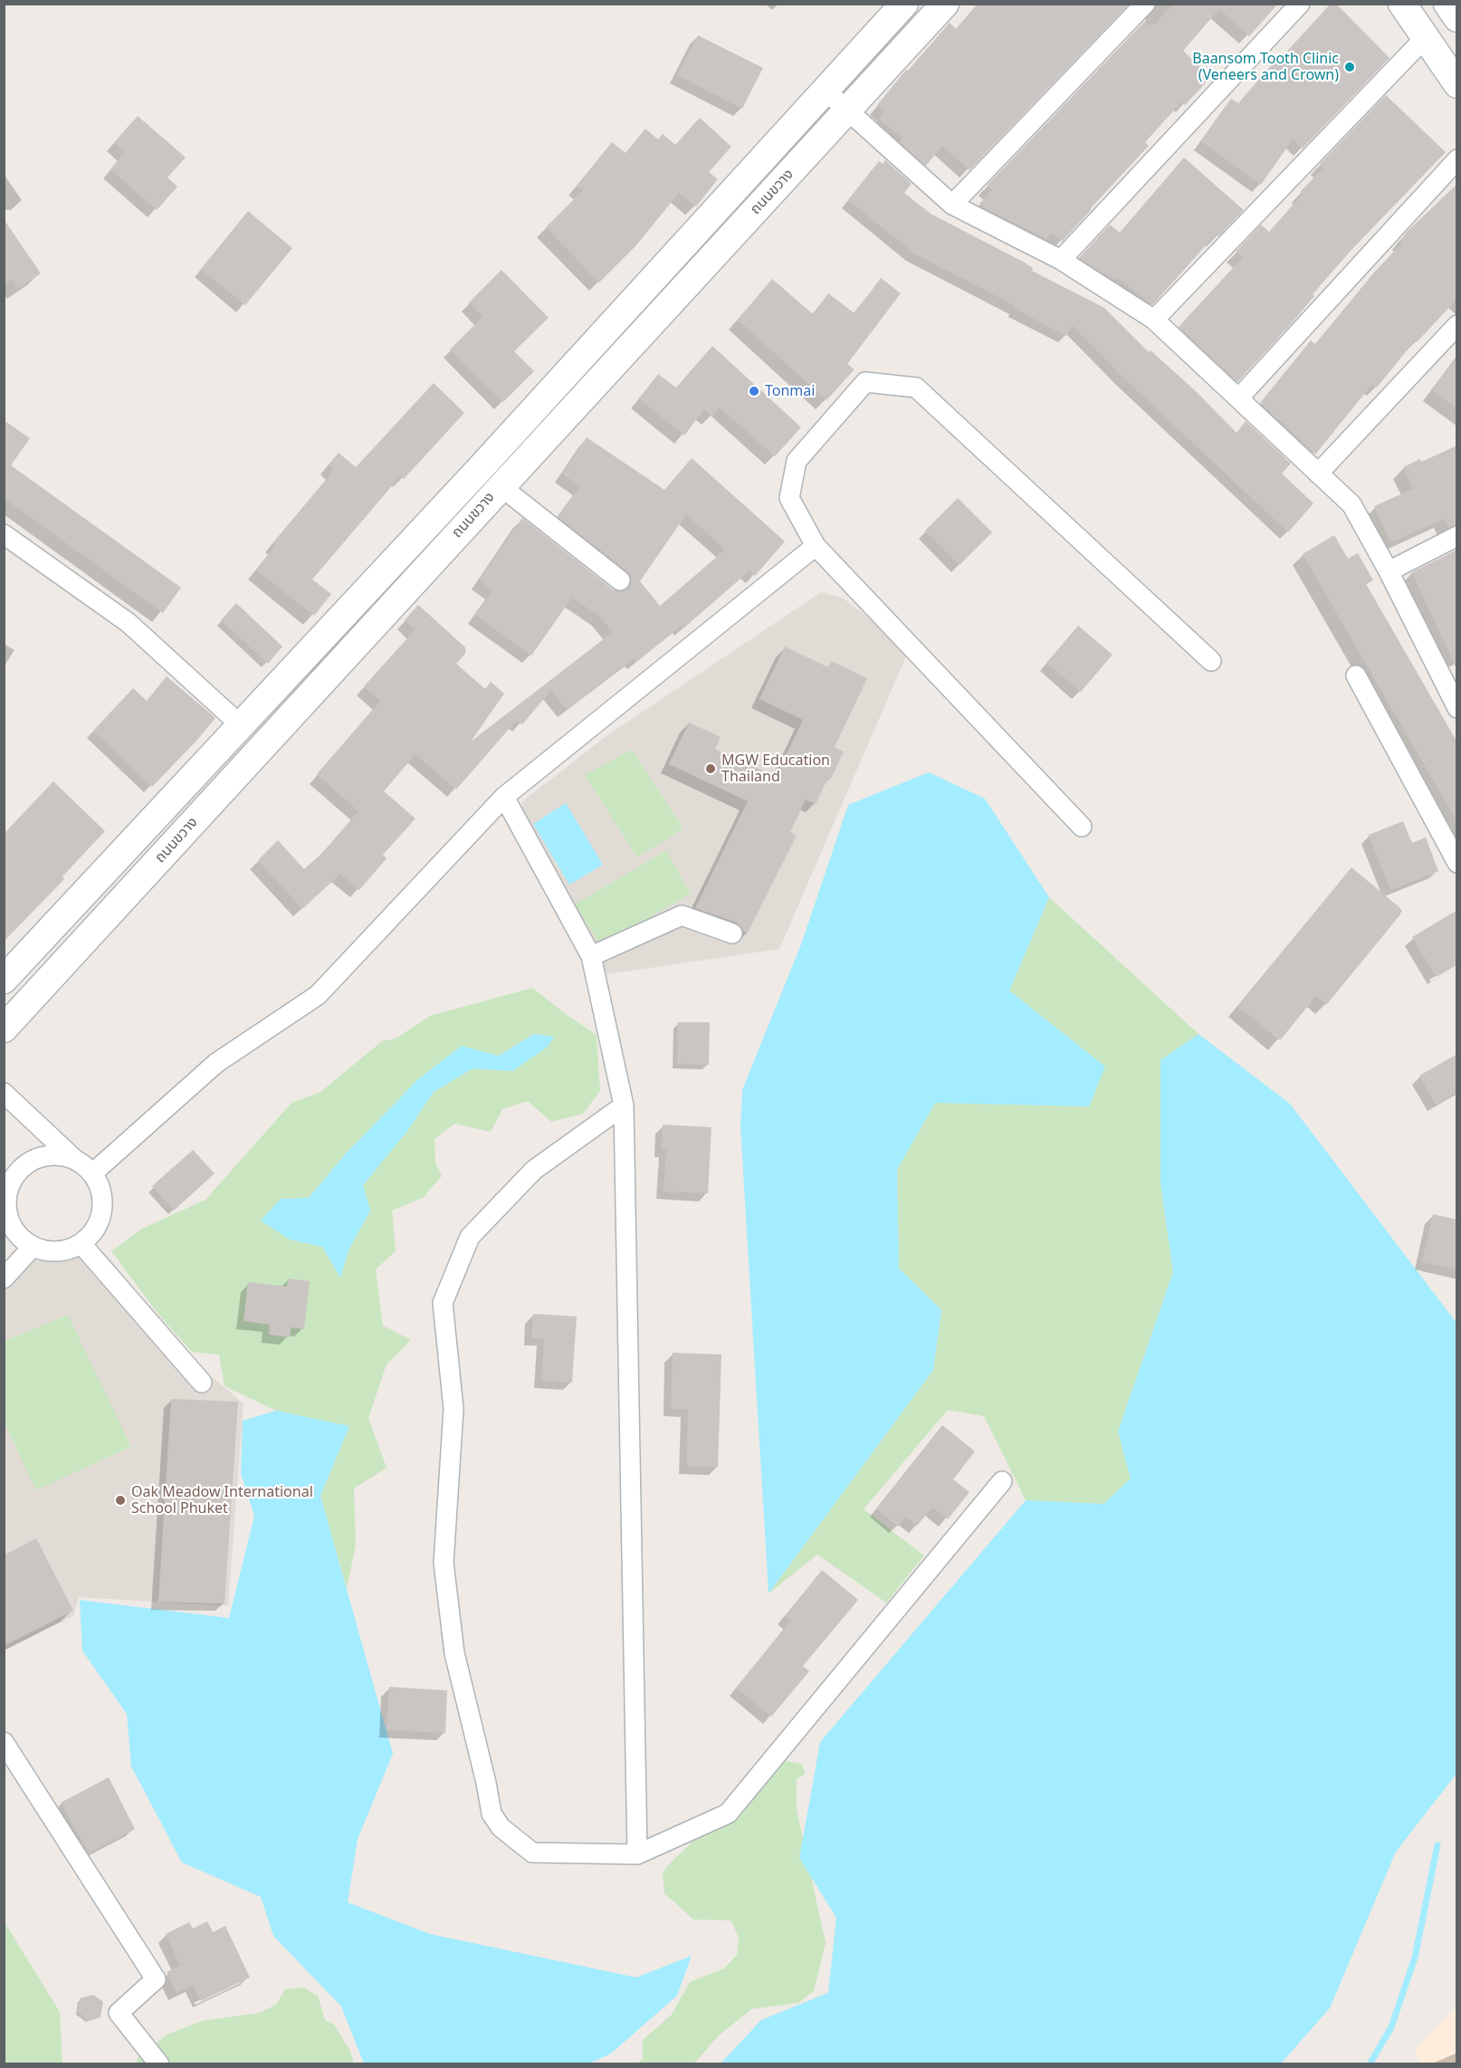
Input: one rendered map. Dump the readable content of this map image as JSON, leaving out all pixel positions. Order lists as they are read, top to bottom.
{
  "streets": {
    "main road": ["ถนนขวาง"]
  },
  "places": [
    "Baansom Tooth Clinic (Veneers and Crown)",
    "Tonmai",
    "MGW Education Thailand",
    "Oak Meadow International School Phuket"
  ]
}
